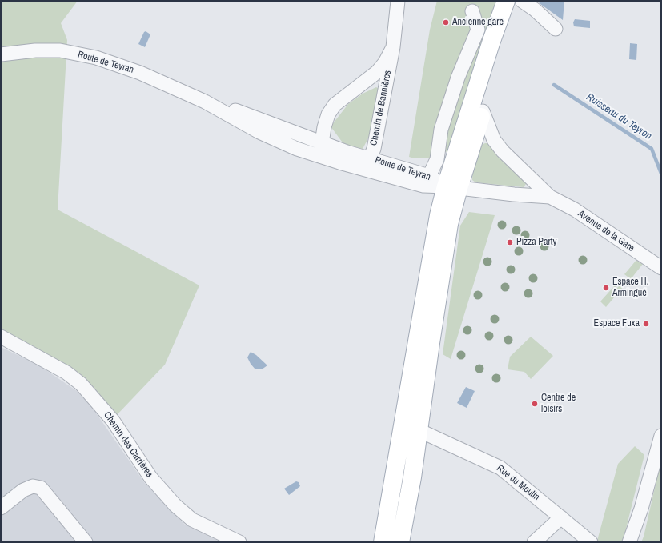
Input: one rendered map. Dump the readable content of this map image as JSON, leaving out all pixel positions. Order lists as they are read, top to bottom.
{
  "streets": {
    "street": [
      "Route de Teyran",
      "Chemin de Bannières",
      "Avenue de la Gare",
      "Chemin des Carrières",
      "Rue du Moulin"
    ]
  },
  "crossings": [
    ["Route de Teyran", "Chemin de Bannières"],
    ["Route de Teyran", "Avenue de la Gare"]
  ],
  "water": ["Ruisseau du Teyron"],
  "places": [
    "Ancienne gare",
    "Pizza Party",
    "Espace H. Armingué",
    "Espace Fuxa",
    "Centre de loisirs"
  ]
}
